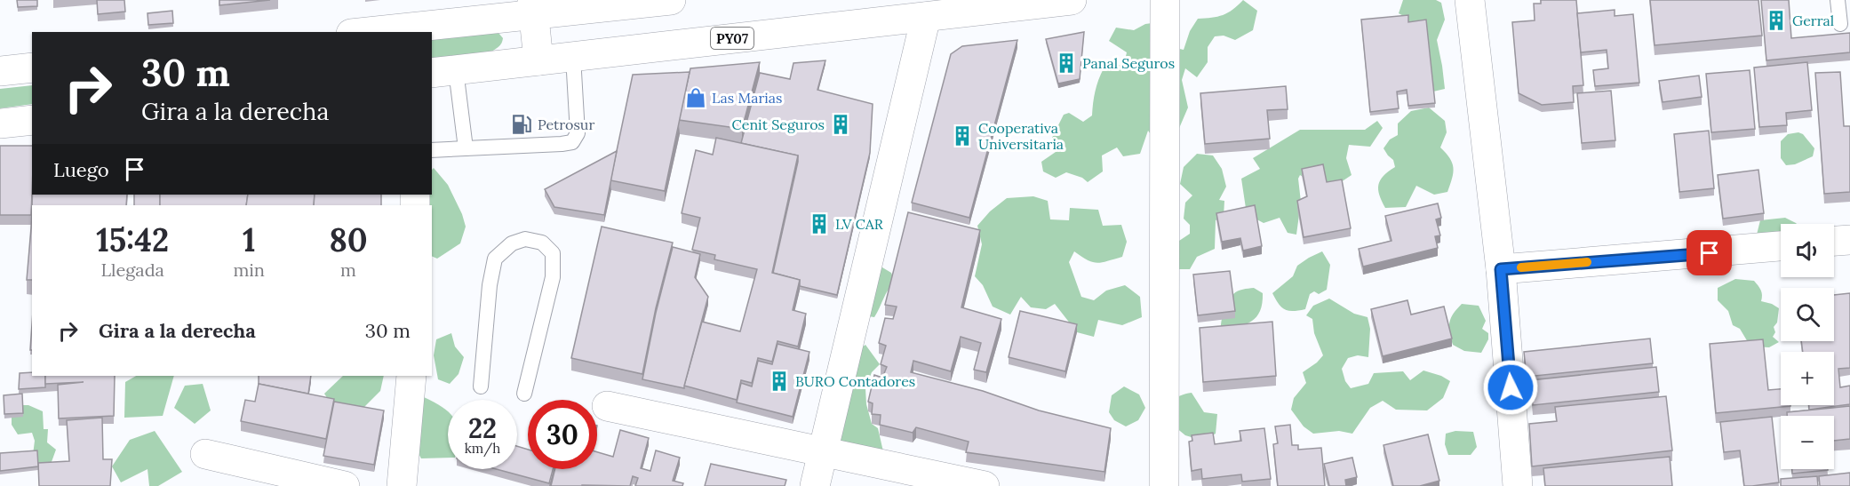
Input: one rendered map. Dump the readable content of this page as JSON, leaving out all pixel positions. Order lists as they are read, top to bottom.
{
  "streets": {
    "street": ["PY07"]
  },
  "places": {
    "building": [
      "Gerral",
      "Panal Seguros",
      "Cenit Seguros",
      "Cooperativa Universitaria",
      "LV CAR",
      "BURO Contadores"
    ],
    "shop": ["Las Marias"],
    "fuel station": ["Petrosur"]
  },
  "page": {
    "turn": ["30 m", "Gira a la derecha"],
    "then": "Luego",
    "eta": [
      "15:42",
      "Llegada",
      "1",
      "min",
      "80",
      "m"
    ],
    "map_buttons": ["+", "−"],
    "list": [
      {
        "name": "Gira a la derecha",
        "value": "30 m"
      }
    ],
    "speed": "22 km/h",
    "limit": "30"
  }
}
